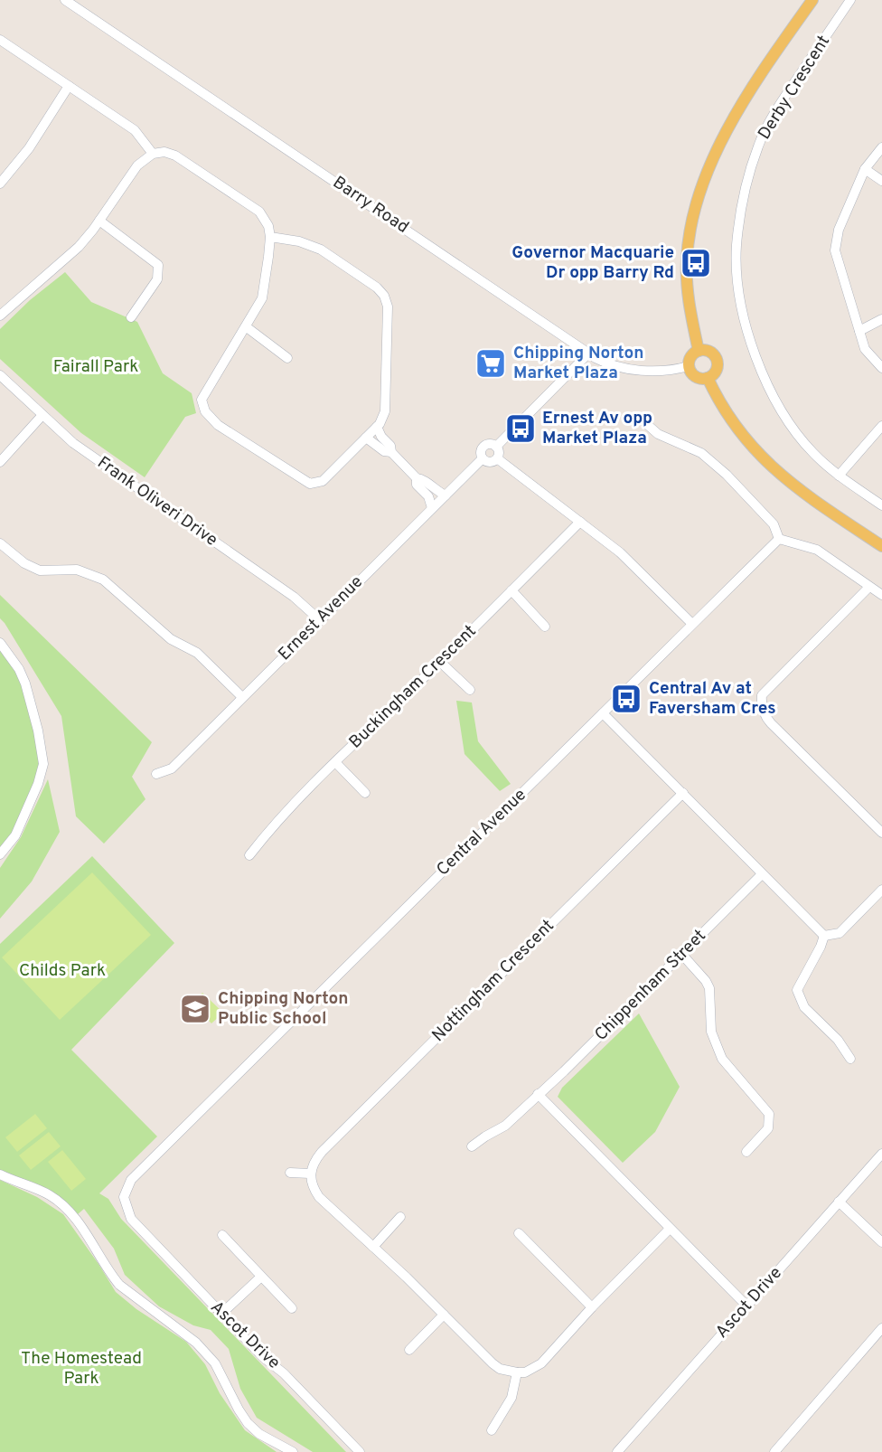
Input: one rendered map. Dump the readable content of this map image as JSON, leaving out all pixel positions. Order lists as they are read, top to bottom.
{
  "streets": {
    "street": [
      "Derby Crescent",
      "Barry Road",
      "Frank Oliveri Drive",
      "Ernest Avenue",
      "Buckingham Crescent",
      "Central Avenue",
      "Nottingham Crescent",
      "Chippenham Street",
      "Ascot Drive"
    ]
  },
  "crossings": [
    ["Frank Oliveri Drive", "Ernest Avenue"],
    ["Central Avenue", "Ascot Drive"]
  ],
  "parks": ["Fairall Park", "Childs Park", "The Homestead Park"],
  "places": {
    "bus stop": ["Governor Macquarie Dr opp Barry Rd", "Ernest Av opp Market Plaza", "Central Av at Faversham Cres"],
    "supermarket": ["Chipping Norton Market Plaza"],
    "school or university": ["Chipping Norton Public School"]
  }
}
